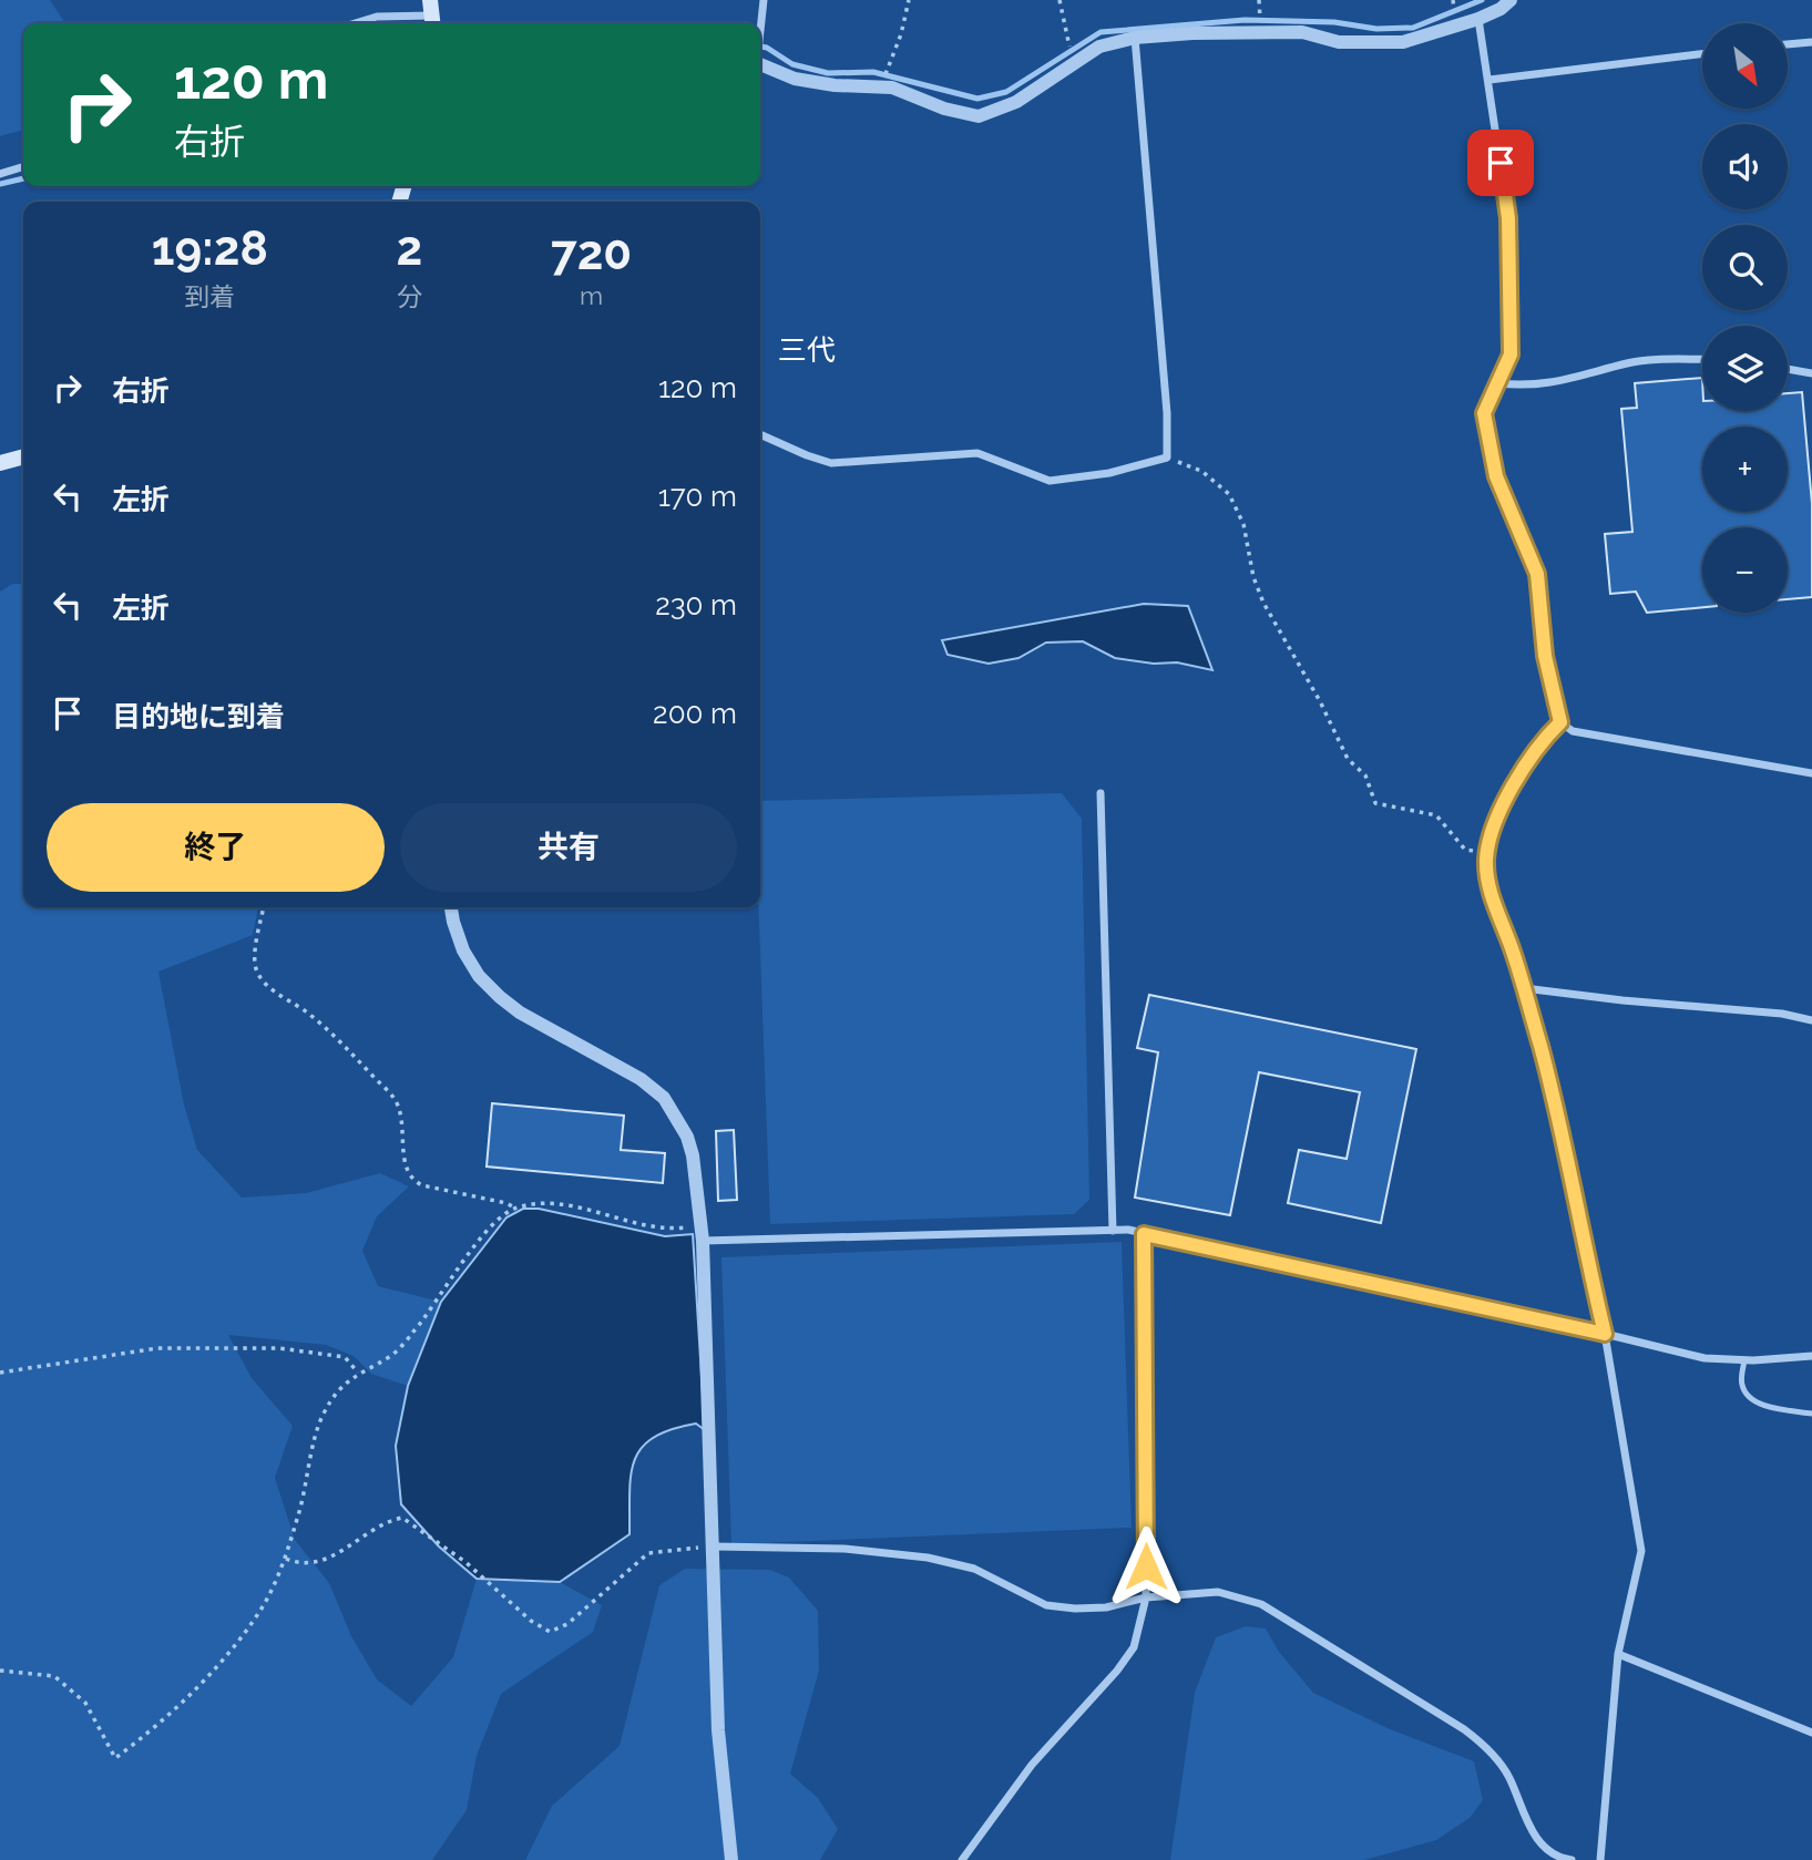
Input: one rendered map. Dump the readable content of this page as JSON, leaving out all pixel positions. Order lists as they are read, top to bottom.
{
  "districts": ["三代"],
  "north": "bottom right",
  "page": {
    "map_buttons": ["+", "−"],
    "turn": ["120 m", "右折"],
    "eta": [
      "19:28",
      "到着",
      "2",
      "分",
      "720",
      "m"
    ],
    "list": [
      {
        "name": "右折",
        "value": "120 m"
      },
      {
        "name": "左折",
        "value": "170 m"
      },
      {
        "name": "左折",
        "value": "230 m"
      },
      {
        "name": "目的地に到着",
        "value": "200 m"
      }
    ],
    "buttons": ["終了", "共有"]
  }
}
